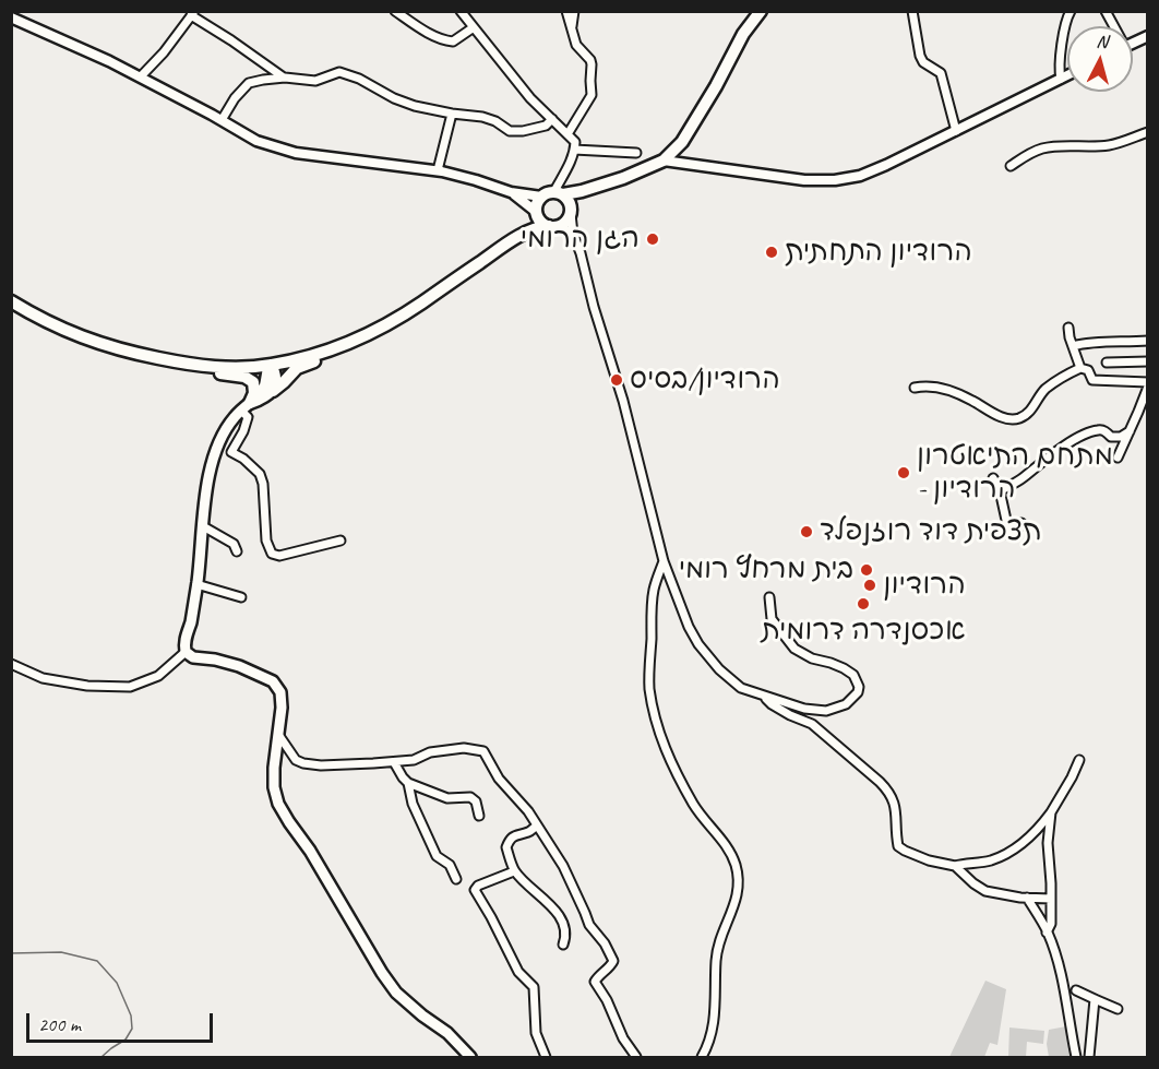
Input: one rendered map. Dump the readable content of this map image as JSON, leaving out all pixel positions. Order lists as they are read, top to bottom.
{
  "places": [
    "הגן הרומי",
    "הרודיון התחתית",
    "הרודיון/בסיס",
    "מתחם התיאטרון - הרודיון",
    "תצפית דוד רוזנפלד",
    "בית מרחץ רומי",
    "הרודיון",
    "אכסנדרה דרומית"
  ],
  "scale_bar": "200 m",
  "north": "top"
}
